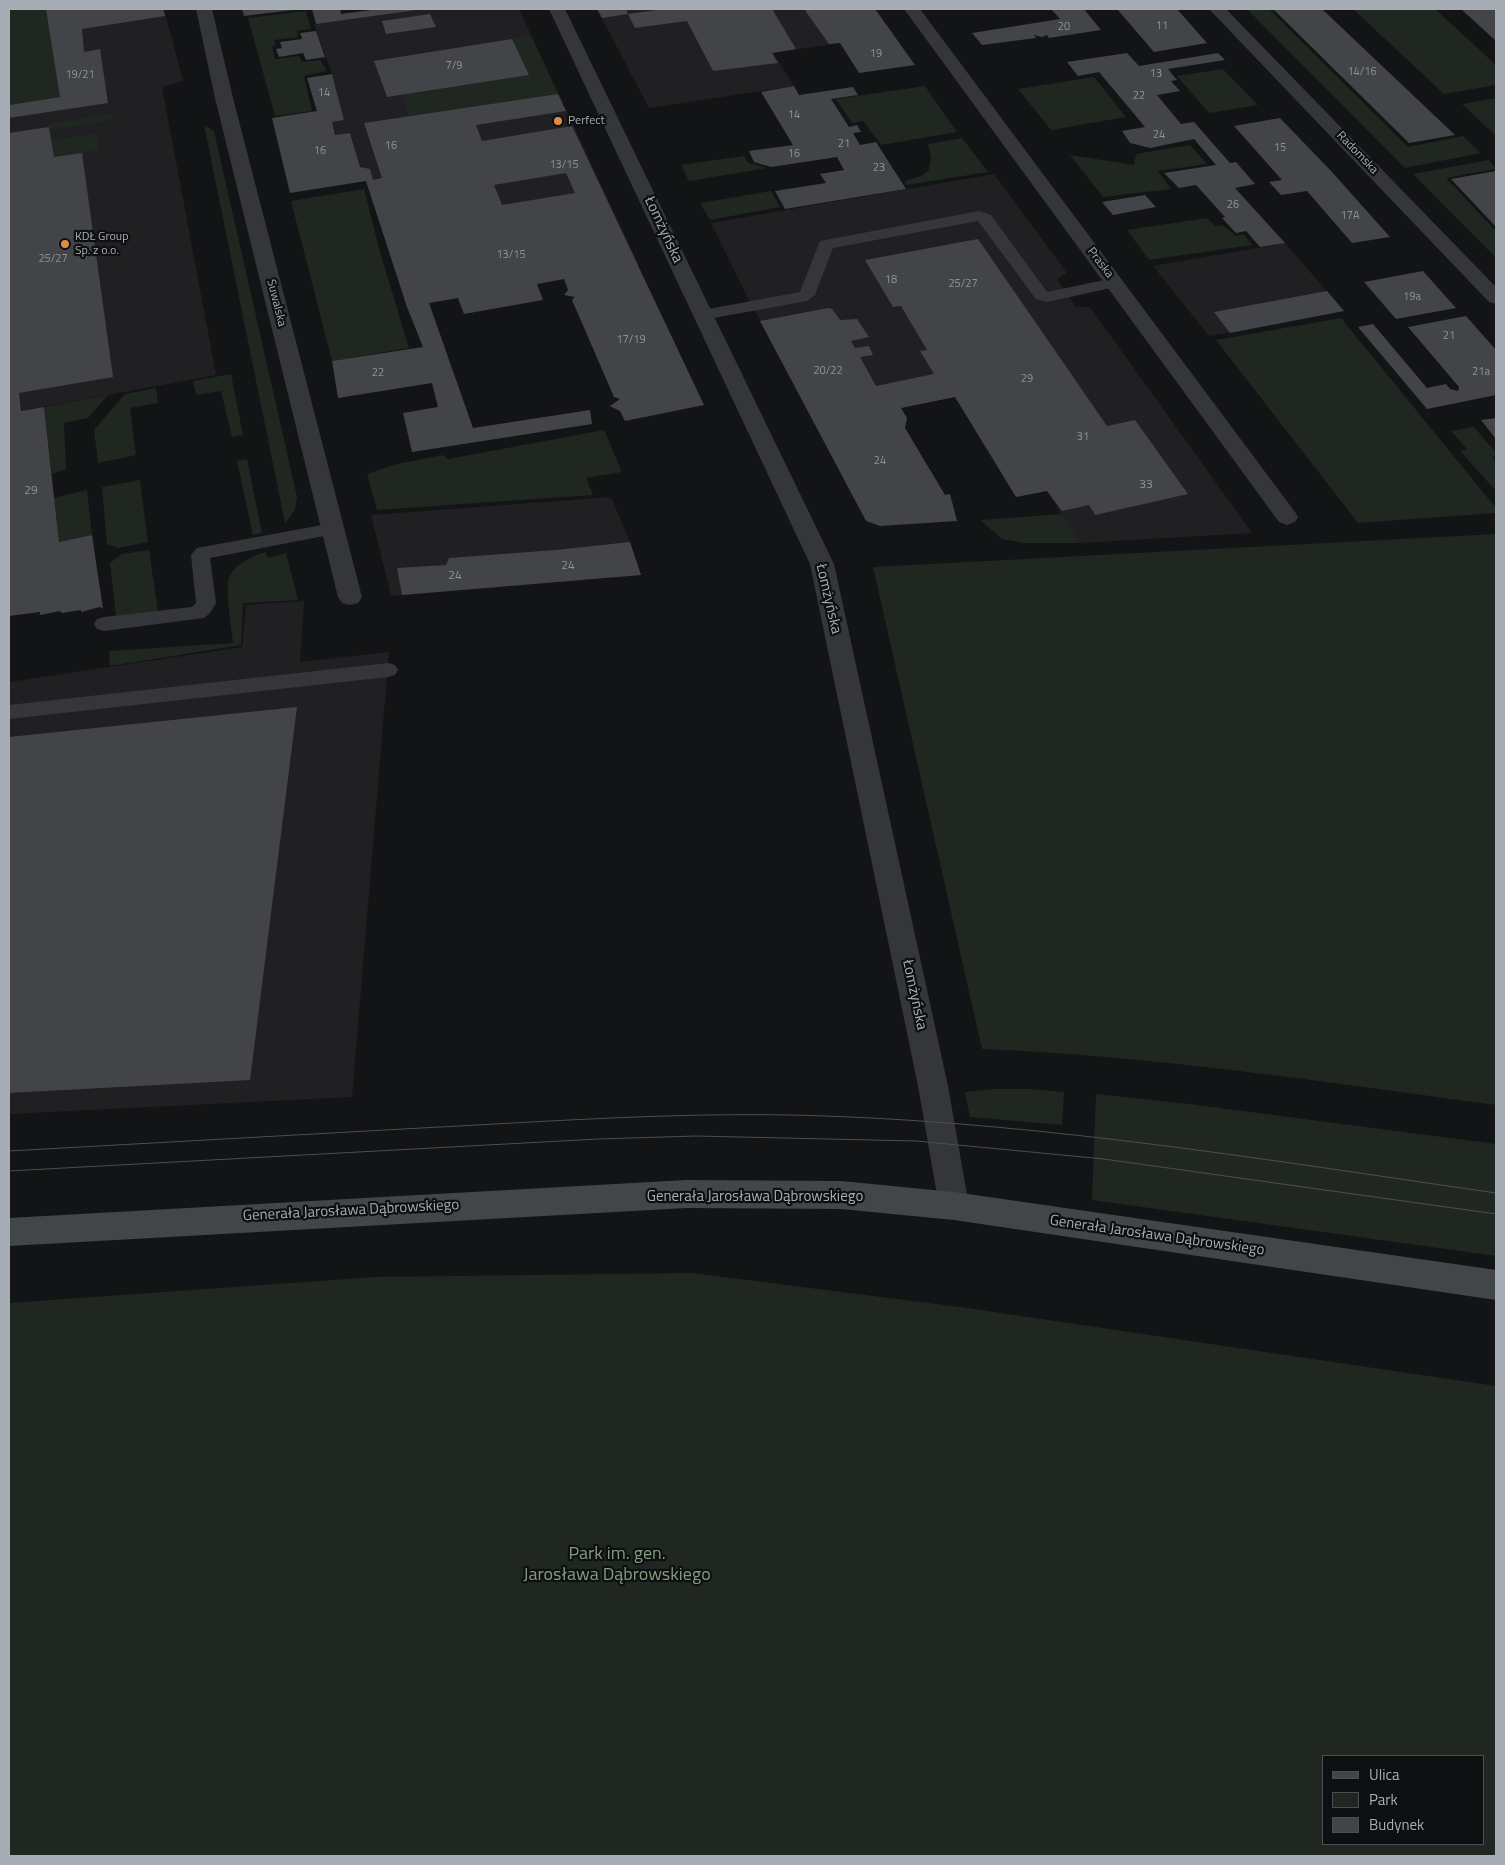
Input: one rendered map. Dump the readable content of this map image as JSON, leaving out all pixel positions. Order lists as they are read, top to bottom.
{
  "streets": {
    "street": [
      "Radomska",
      "Łomżyńska",
      "Praska",
      "Suwalska",
      "Generała Jarosława Dąbrowskiego"
    ]
  },
  "crossings": [
    ["Łomżyńska", "Generała Jarosława Dąbrowskiego"]
  ],
  "parks": ["Park im. gen. Jarosława Dąbrowskiego"],
  "places": ["Perfect", "KDŁ Group Sp. z o.o."],
  "house_numbers": [
    "11",
    "20",
    "19",
    "7/9",
    "14/16",
    "13",
    "19/21",
    "14",
    "22",
    "14",
    "24",
    "21",
    "16",
    "15",
    "16",
    "16",
    "13/15",
    "23",
    "26",
    "17A",
    "13/15",
    "25/27",
    "18",
    "25/27",
    "19a",
    "21",
    "17/19",
    "20/22",
    "21a",
    "22",
    "29",
    "31",
    "24",
    "33",
    "29",
    "24",
    "24"
  ],
  "legend": ["Ulica", "Park", "Budynek"]
}
